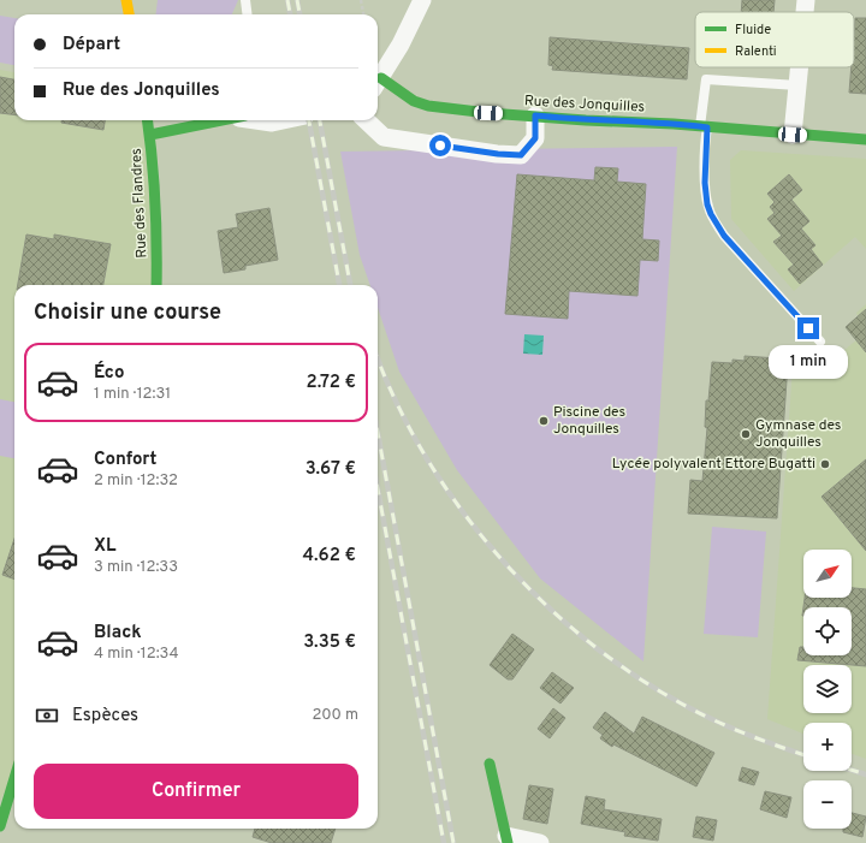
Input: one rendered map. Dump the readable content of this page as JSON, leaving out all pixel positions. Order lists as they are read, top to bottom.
{
  "streets": {
    "street": ["Rue des Jonquilles", "Rue des Flandres"]
  },
  "places": ["Piscine des Jonquilles", "Gymnase des Jonquilles", "Lycée polyvalent Ettore Bugatti"],
  "legend": ["Fluide", "Ralenti"],
  "north": "top right",
  "page": {
    "banner": ["Départ", "Rue des Jonquilles"],
    "heading": "Choisir une course",
    "list": [
      {
        "name": "Éco",
        "note": "1 min · 12:31",
        "value": "2.72 €"
      },
      {
        "name": "Confort",
        "note": "2 min · 12:32",
        "value": "3.67 €"
      },
      {
        "name": "XL",
        "note": "3 min · 12:33",
        "value": "4.62 €"
      },
      {
        "name": "Black",
        "note": "4 min · 12:34",
        "value": "3.35 €"
      }
    ],
    "bubble": "1 min",
    "map_buttons": ["+", "−"],
    "pay": ["Espèces", "200 m"],
    "buttons": "Confirmer"
  }
}
